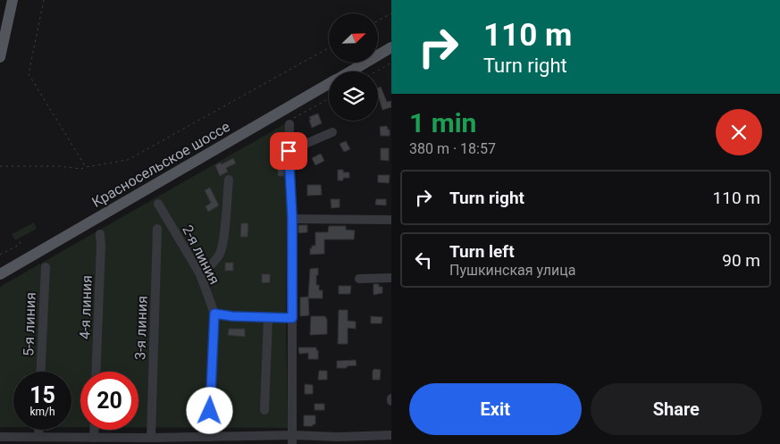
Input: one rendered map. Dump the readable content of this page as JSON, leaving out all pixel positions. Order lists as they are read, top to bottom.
{
  "streets": {
    "main road": ["Красносельское шоссе"],
    "street": [
      "2-я линия",
      "4-я линия",
      "5-я линия",
      "3-я линия"
    ]
  },
  "north": "top right",
  "page": {
    "turn": ["110 m", "Turn right"],
    "heading": ["1 min", "380 m · 18:57"],
    "list": [
      {
        "name": "Turn right",
        "value": "110 m"
      },
      {
        "name": "Turn left",
        "note": "Пушкинская улица",
        "value": "90 m"
      }
    ],
    "speed": "15 km/h",
    "limit": "20",
    "buttons": ["Exit", "Share"]
  }
}
